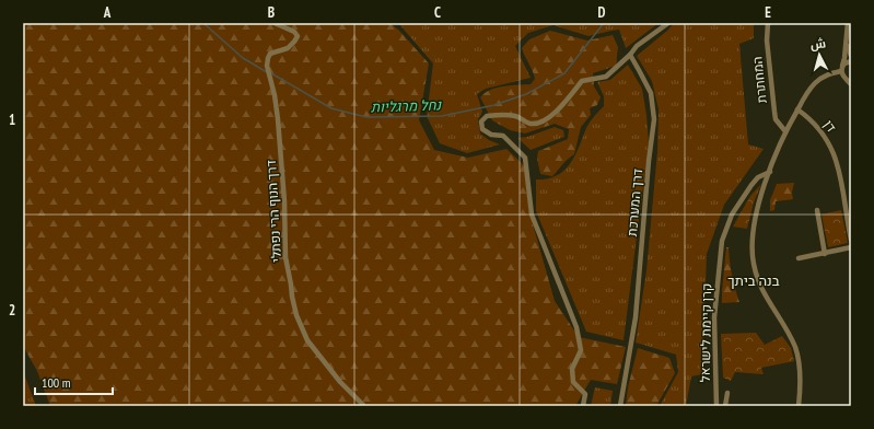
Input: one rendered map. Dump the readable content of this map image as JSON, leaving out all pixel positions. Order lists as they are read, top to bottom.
{
  "streets": {
    "street": [
      "המחתרת",
      "דן",
      "דרך המערכת",
      "דרך הנוף הרי נפתלי",
      "קרן קיימת לישראל"
    ]
  },
  "districts": ["בנה ביתך"],
  "water": ["נחל מרגליות"],
  "scale_bar": "100 m",
  "north": "top",
  "grid": {
    "columns": [
      "A",
      "B",
      "C",
      "D",
      "E"
    ],
    "rows": ["1", "2"]
  }
}
